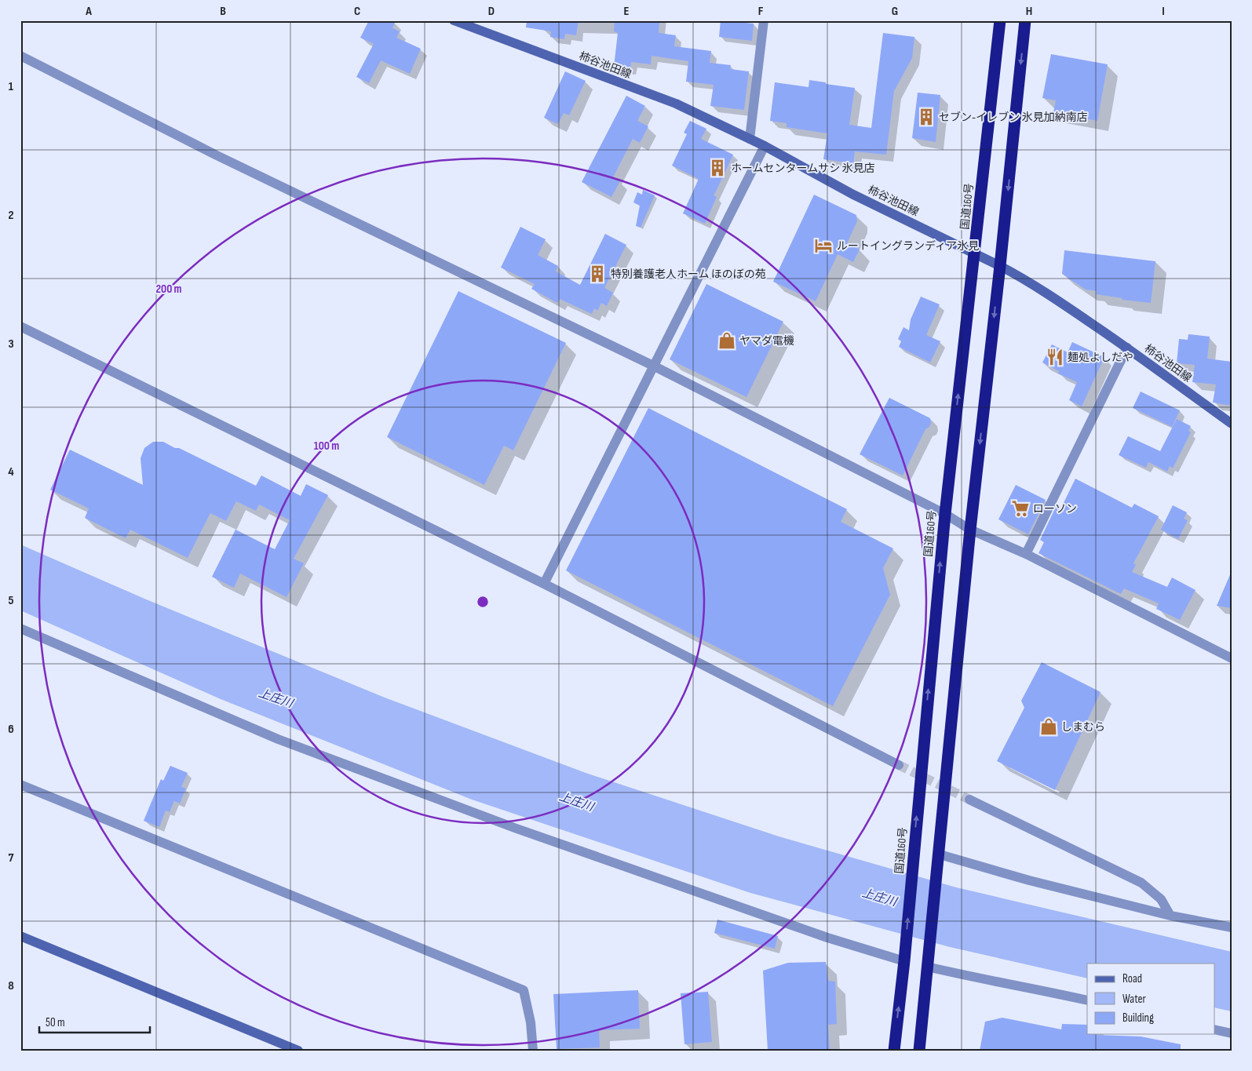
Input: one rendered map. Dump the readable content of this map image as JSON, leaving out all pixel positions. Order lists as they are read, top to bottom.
{
  "streets": {
    "highway": ["国道160号"],
    "main road": ["柿谷池田線"]
  },
  "crossings": [
    ["柿谷池田線", "国道160号"]
  ],
  "water": ["上庄川"],
  "places": {
    "building": ["セブン-イレブン 氷見加納南店", "ホームセンタームサシ 氷見店", "特別養護老人ホーム ほのぼの苑"],
    "hotel": ["ルートイングランディア氷見"],
    "shop": ["ヤマダ電機", "しまむら"],
    "restaurant": ["麺処よしだや"],
    "supermarket": ["ローソン"]
  },
  "legend": ["Road", "Water", "Building"],
  "scale_bar": "50 m",
  "grid": {
    "columns": [
      "A",
      "B",
      "C",
      "D",
      "E",
      "F",
      "G",
      "H",
      "I"
    ],
    "rows": [
      "1",
      "2",
      "3",
      "4",
      "5",
      "6",
      "7",
      "8"
    ]
  },
  "rings": ["200 m", "100 m"]
}
